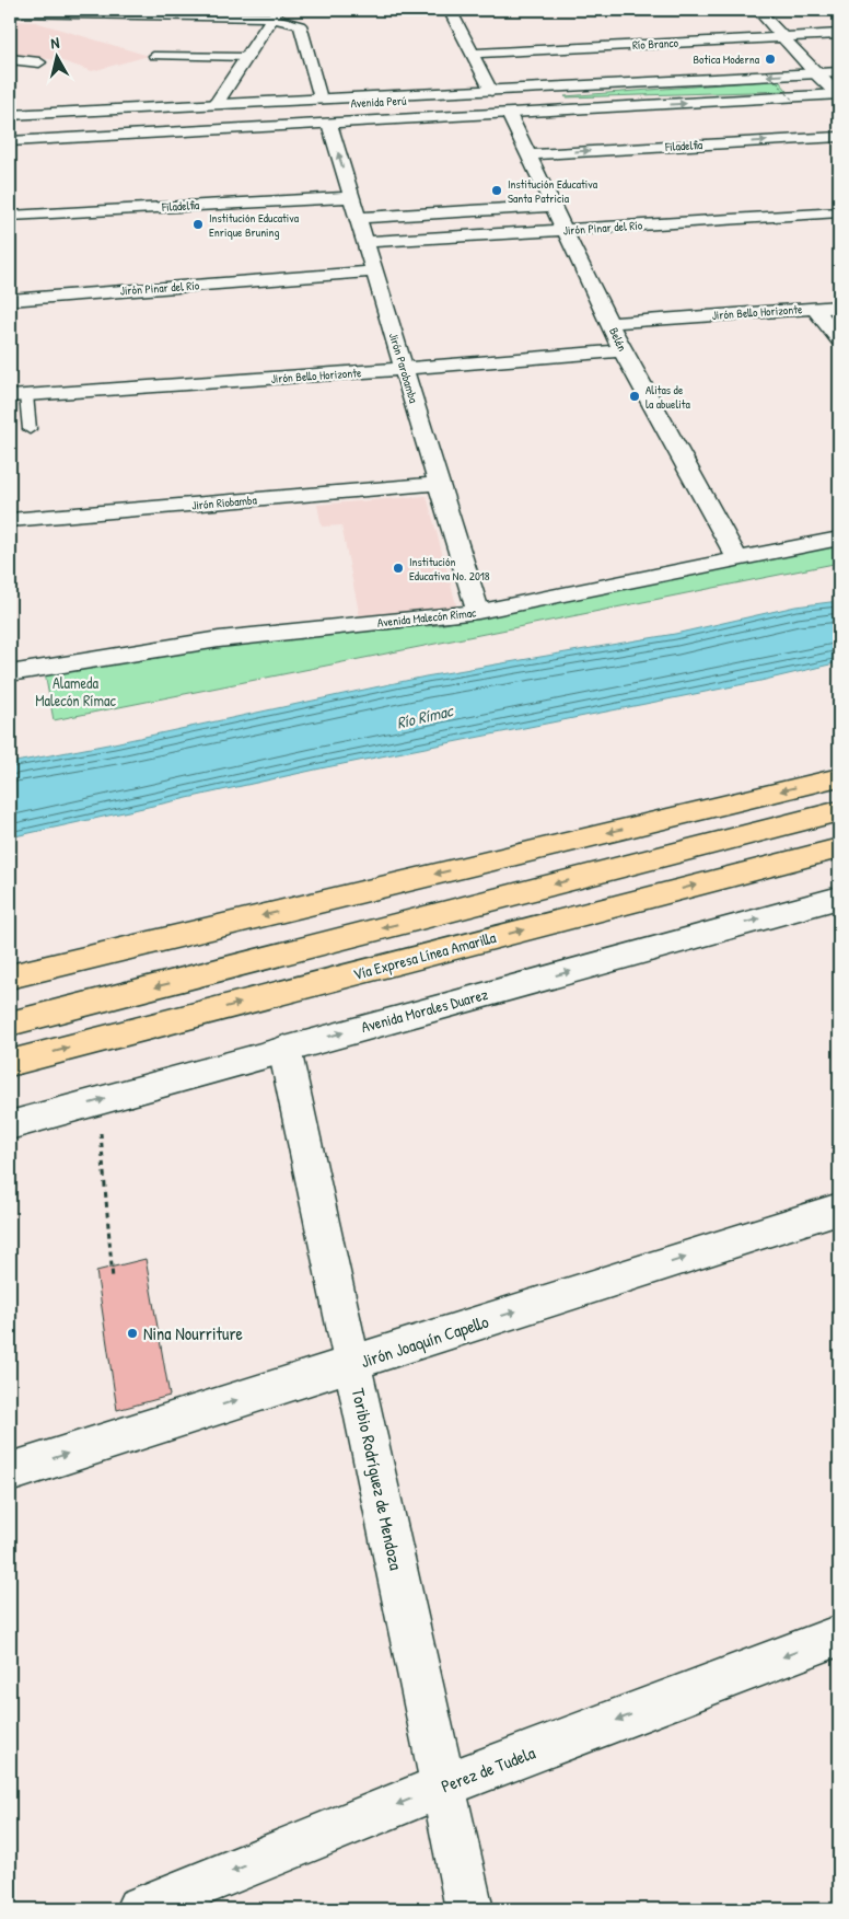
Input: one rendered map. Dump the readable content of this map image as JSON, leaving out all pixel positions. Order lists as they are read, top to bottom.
{
  "streets": {
    "highway": ["Vía Expresa Línea Amarilla"],
    "street": [
      "Río Branco",
      "Avenida Perú",
      "Filadelfia",
      "Jirón Pinar del Río",
      "Jirón Bello Horizonte",
      "Belén",
      "Jirón Parobamba",
      "Jirón Riobamba",
      "Avenida Malecón Rímac",
      "Avenida Morales Duarez",
      "Jirón Joaquín Capello",
      "Toribio Rodríguez de Mendoza",
      "Perez de Tudela"
    ]
  },
  "crossings": [
    ["Avenida Perú", "Belén"],
    ["Avenida Perú", "Jirón Parobamba"],
    ["Filadelfia", "Belén"],
    ["Filadelfia", "Jirón Parobamba"],
    ["Jirón Pinar del Río", "Belén"],
    ["Jirón Pinar del Río", "Jirón Parobamba"],
    ["Jirón Bello Horizonte", "Belén"],
    ["Jirón Bello Horizonte", "Jirón Parobamba"],
    ["Belén", "Avenida Malecón Rímac"],
    ["Jirón Parobamba", "Jirón Riobamba"],
    ["Jirón Parobamba", "Avenida Malecón Rímac"],
    ["Avenida Morales Duarez", "Toribio Rodríguez de Mendoza"],
    ["Jirón Joaquín Capello", "Toribio Rodríguez de Mendoza"],
    ["Toribio Rodríguez de Mendoza", "Perez de Tudela"]
  ],
  "one_way": [
    "Filadelfia",
    "Avenida Morales Duarez",
    "Jirón Joaquín Capello",
    "Perez de Tudela"
  ],
  "water": ["Río Rímac"],
  "parks": ["Alameda Malecón Rímac"],
  "places": [
    "Botica Moderna",
    "Institución Educativa Santa Patricia",
    "Institución Educativa Enrique Bruning",
    "Alitas de la abuelita",
    "Institución Educativa No. 2018",
    "Nina Nourriture"
  ],
  "north": "top"
}
